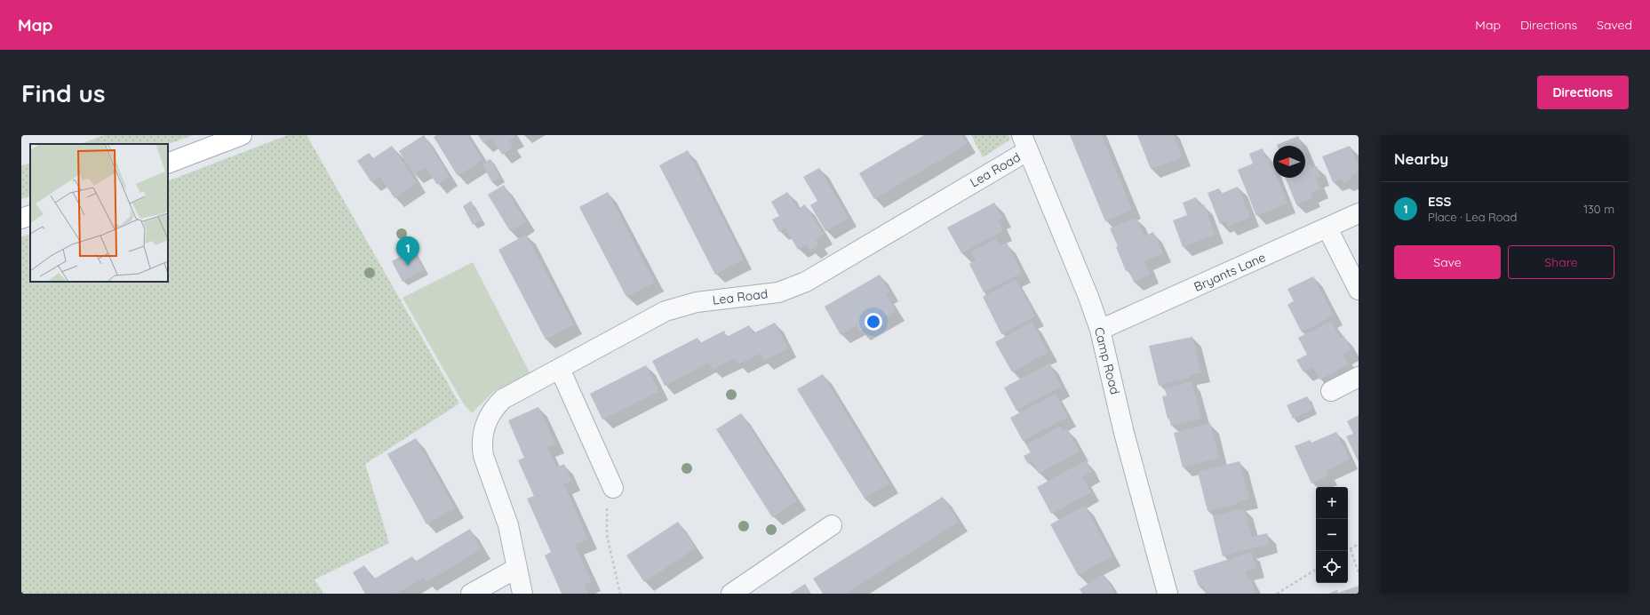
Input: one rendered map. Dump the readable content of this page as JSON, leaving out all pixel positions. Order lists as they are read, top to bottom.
{
  "streets": {
    "street": ["Lea Road", "Bryants Lane", "Camp Road"]
  },
  "crossings": [
    ["Lea Road", "Camp Road"],
    ["Bryants Lane", "Camp Road"]
  ],
  "north": "left",
  "page": {
    "header": "Map",
    "nav": ["Map", "Directions", "Saved"],
    "buttons": [
      "Directions",
      ["Save", "Share"]
    ],
    "title": "Find us",
    "heading": "Nearby",
    "list": [
      {
        "mark": "1",
        "name": "ESS",
        "note": "Place · Lea Road",
        "value": "130 m"
      }
    ],
    "pins": "1",
    "map_buttons": ["+", "−"]
  }
}
